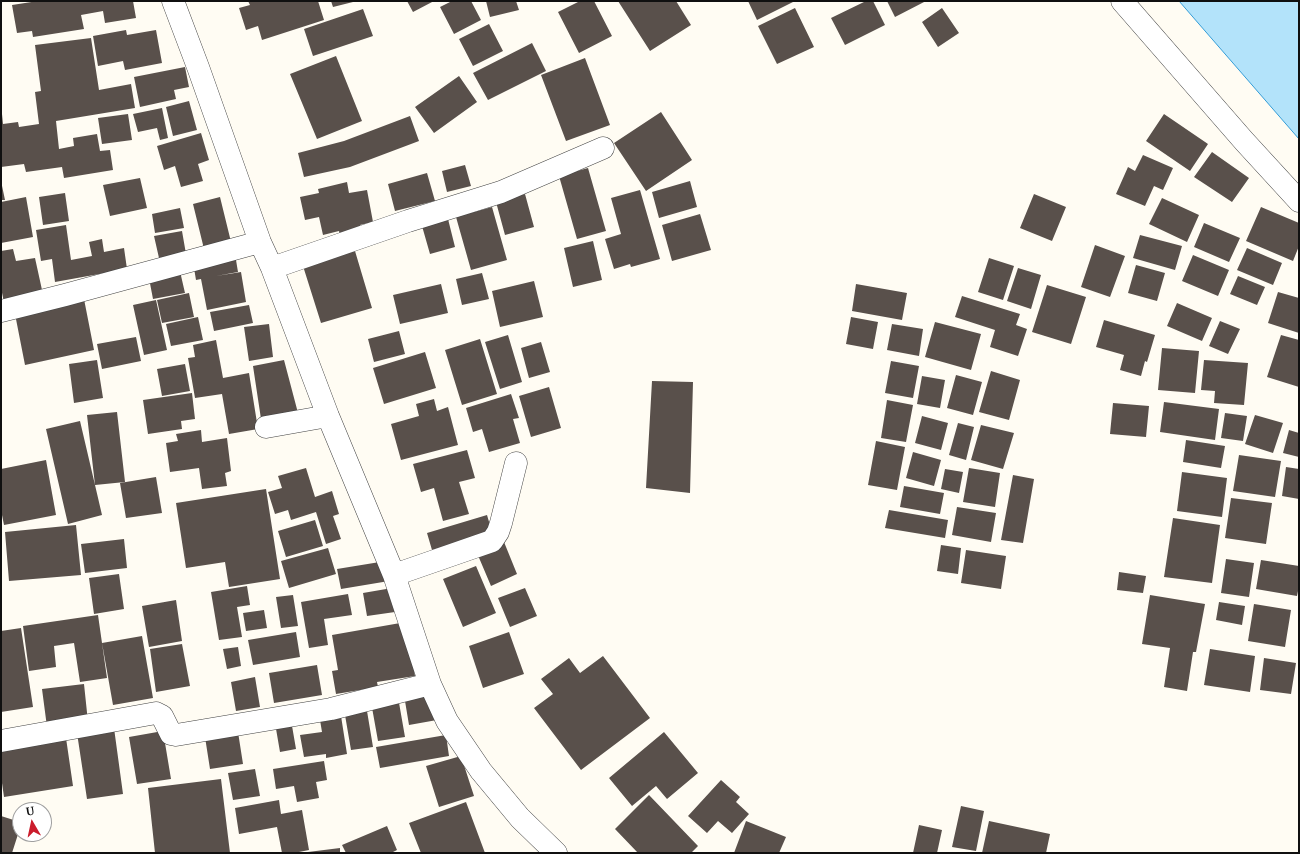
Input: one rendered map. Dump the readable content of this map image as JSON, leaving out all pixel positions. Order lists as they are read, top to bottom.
{
  "north": "top"
}
